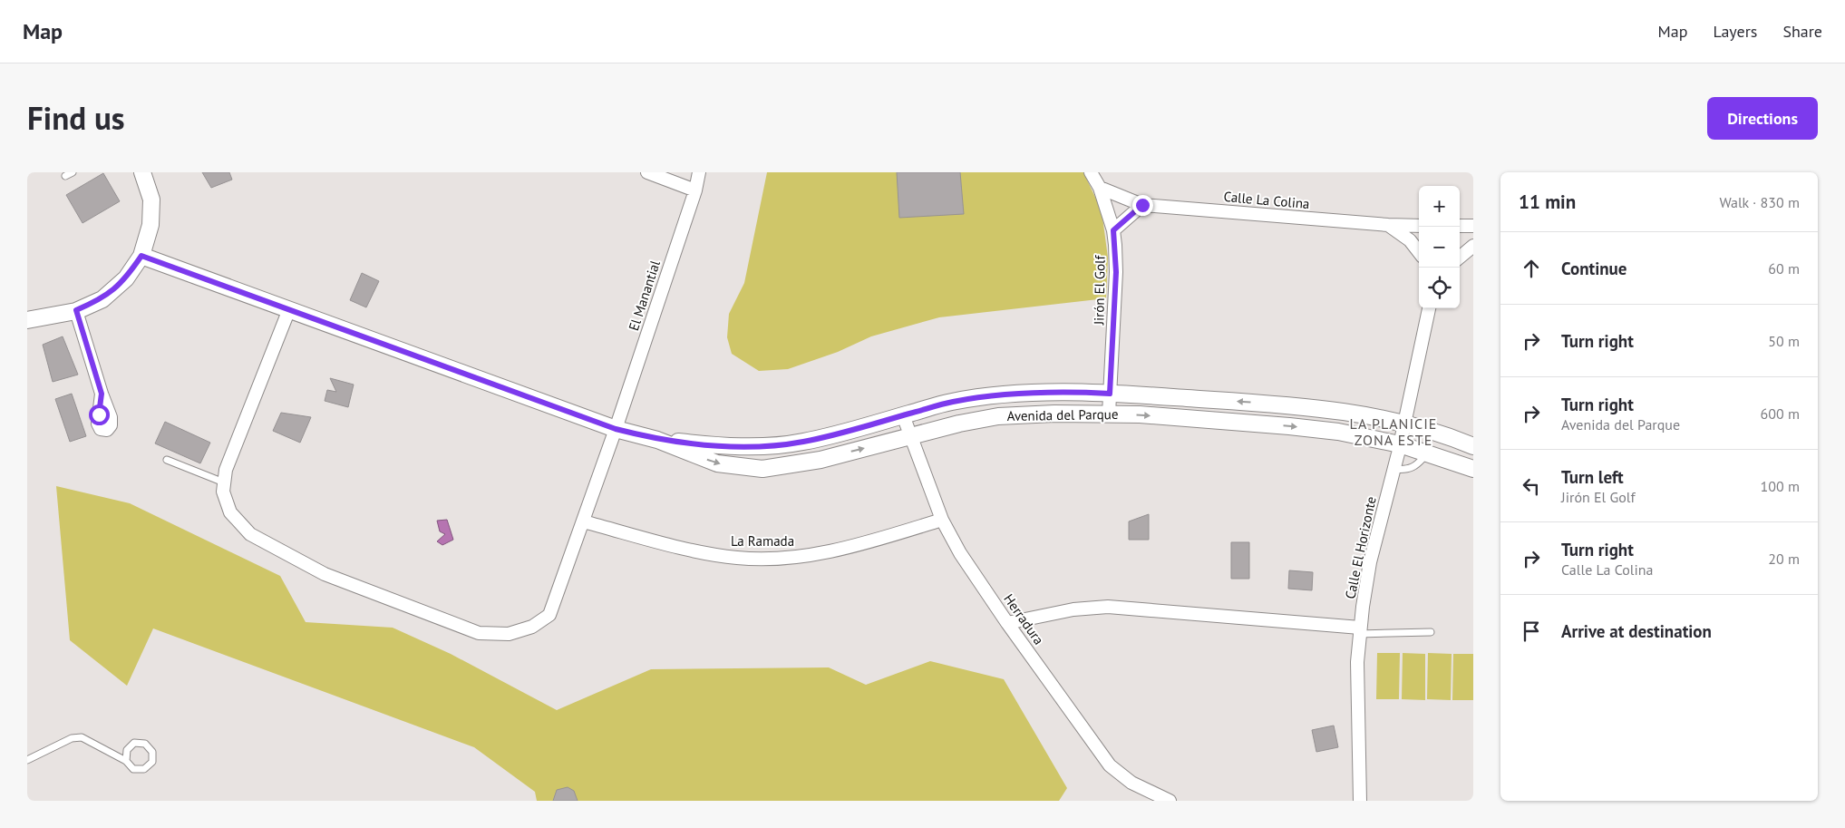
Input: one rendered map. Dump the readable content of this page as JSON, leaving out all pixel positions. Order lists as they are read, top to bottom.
{
  "streets": {
    "street": [
      "Calle La Colina",
      "Jirón El Golf",
      "El Manantial",
      "Avenida del Parque",
      "La Ramada",
      "Calle El Horizonte",
      "Herradura"
    ]
  },
  "crossings": [
    ["Calle La Colina", "Jirón El Golf"],
    ["Jirón El Golf", "Avenida del Parque"],
    ["El Manantial", "Avenida del Parque"],
    ["El Manantial", "La Ramada"],
    ["Avenida del Parque", "Calle El Horizonte"],
    ["Avenida del Parque", "Herradura"],
    ["La Ramada", "Herradura"]
  ],
  "districts": ["LA PLANICIE ZONA ESTE"],
  "page": {
    "header": "Map",
    "nav": ["Map", "Layers", "Share"],
    "title": "Find us",
    "buttons": "Directions",
    "heading": ["11 min", "Walk · 830 m"],
    "map_buttons": ["+", "−"],
    "list": [
      ["Continue", "60 m"],
      ["Turn right", "50 m"],
      ["Turn right", "Avenida del Parque", "600 m"],
      ["Turn left", "Jirón El Golf", "100 m"],
      ["Turn right", "Calle La Colina", "20 m"],
      "Arrive at destination"
    ]
  }
}
